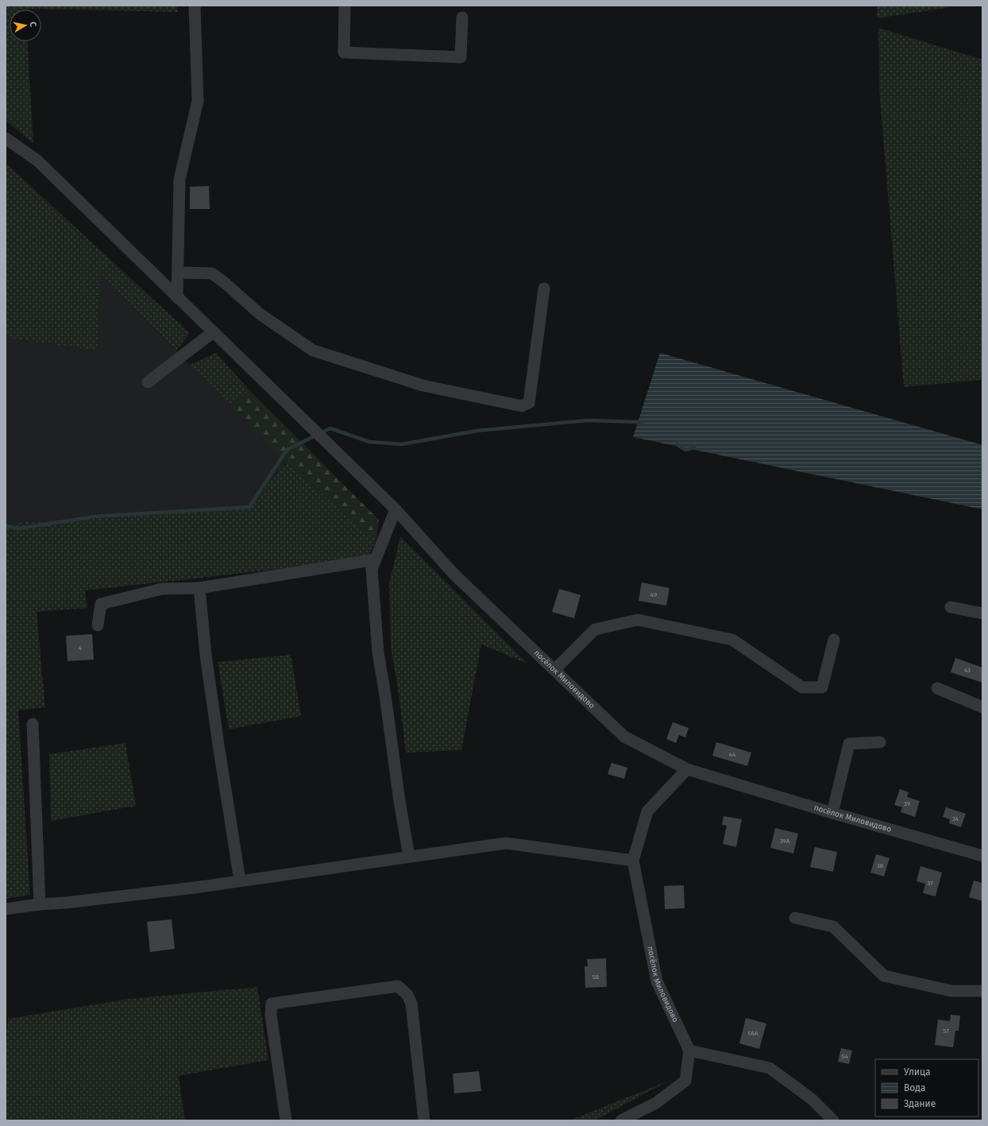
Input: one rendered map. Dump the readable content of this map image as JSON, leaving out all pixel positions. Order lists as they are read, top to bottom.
{
  "streets": {
    "street": ["посёлок Миловидово"]
  },
  "house_numbers": [
    "49",
    "4",
    "43",
    "44",
    "39",
    "34",
    "39А",
    "38",
    "37",
    "56",
    "57",
    "58А",
    "54"
  ],
  "legend": ["Улица", "Вода", "Здание"],
  "north": "right"
}
